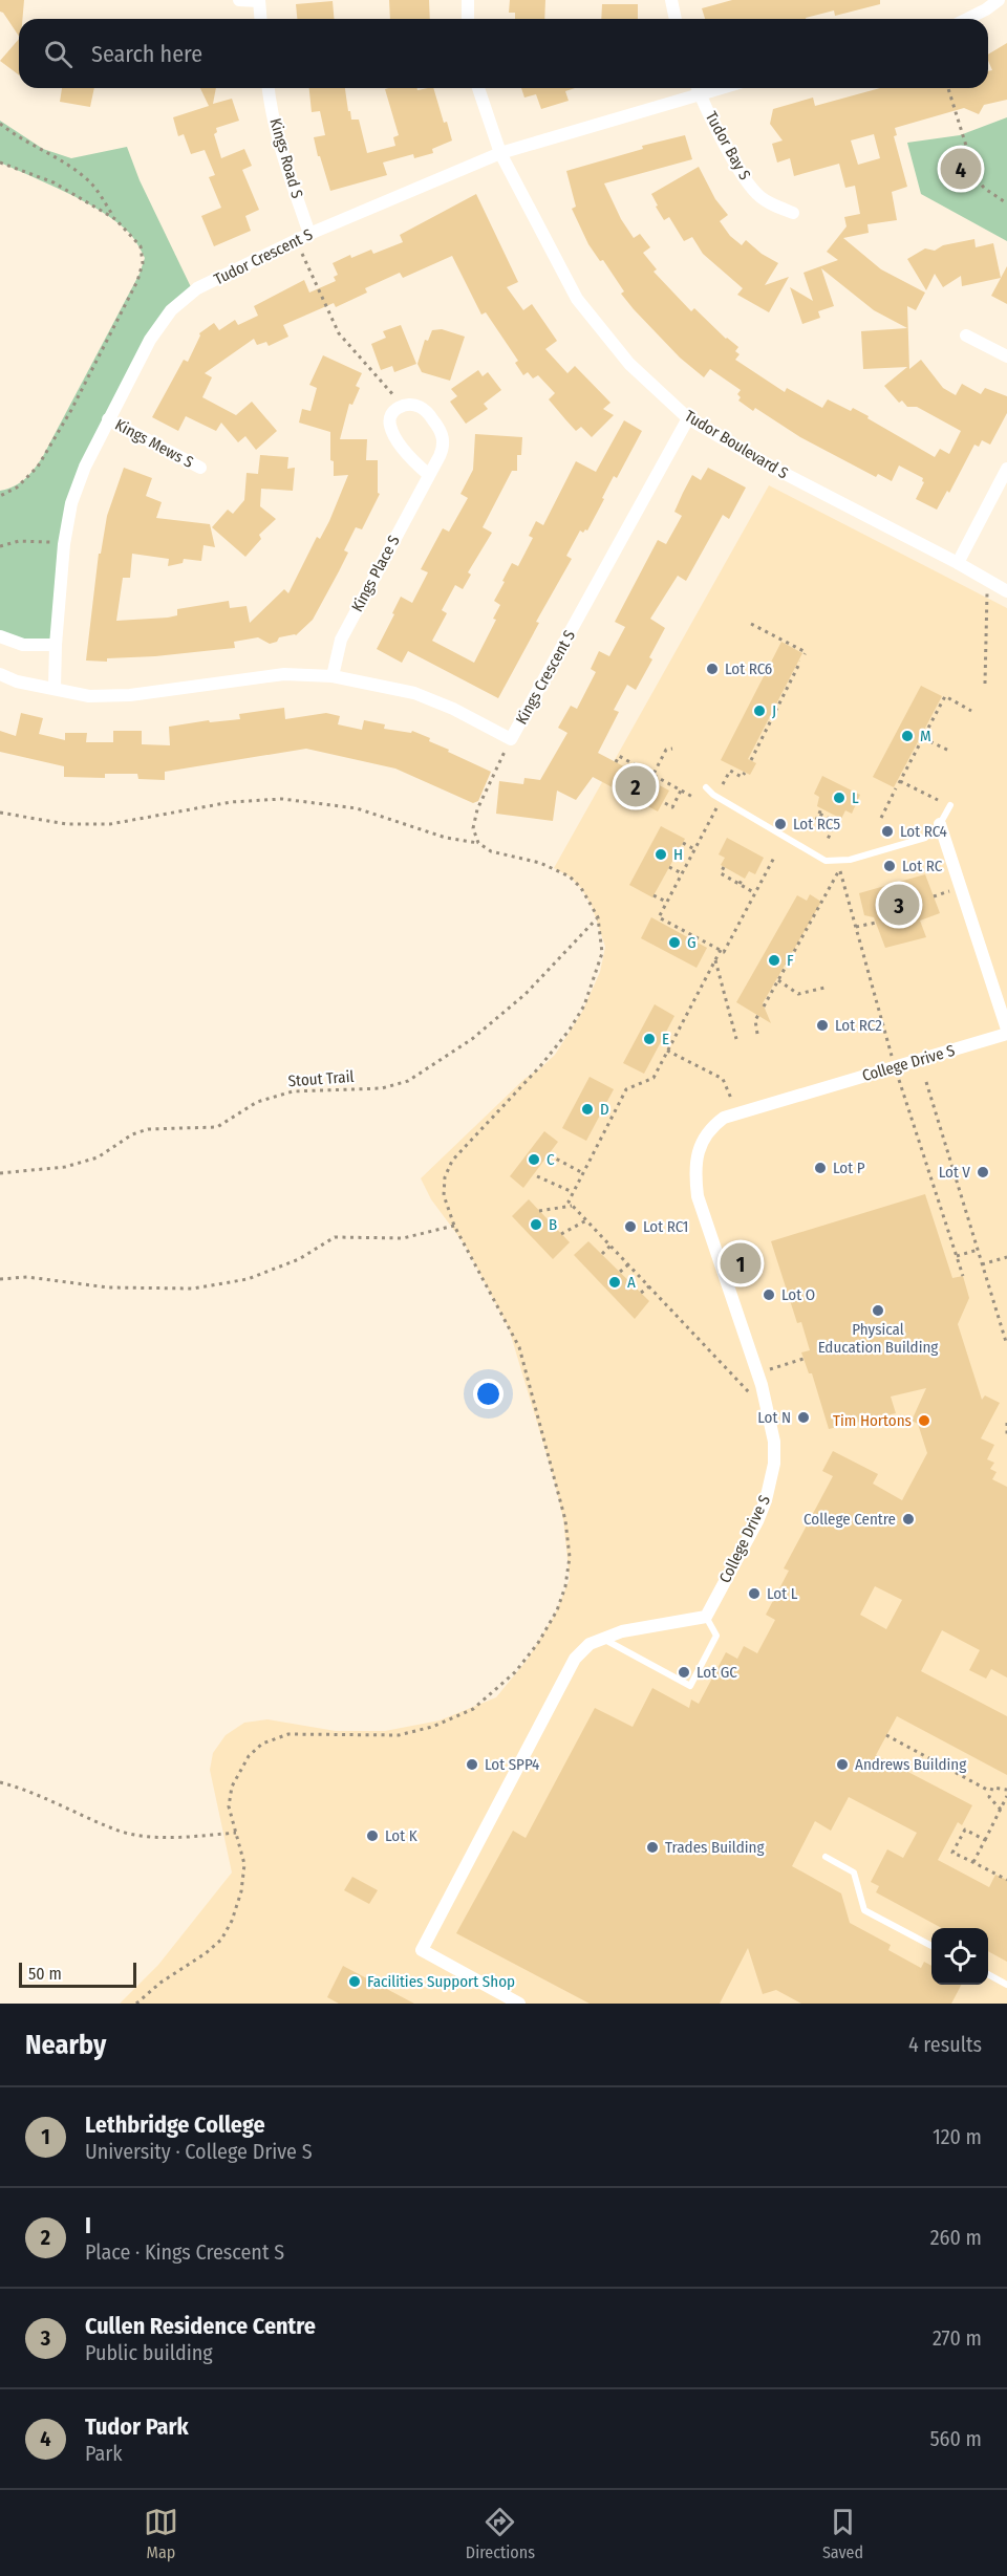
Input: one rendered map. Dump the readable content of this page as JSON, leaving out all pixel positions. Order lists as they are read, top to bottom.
{
  "streets": {
    "street": [
      "Tudor Bay S",
      "Kings Road S",
      "Tudor Crescent S",
      "Kings Mews S",
      "Tudor Boulevard S",
      "Kings Place S",
      "Kings Crescent S",
      "College Drive S"
    ],
    "path": ["Stout Trail"]
  },
  "crossings": [
    ["Kings Road S", "Tudor Crescent S"],
    ["Tudor Crescent S", "Kings Mews S"],
    ["Tudor Crescent S", "Tudor Boulevard S"],
    ["Tudor Crescent S", "Kings Crescent S"],
    ["Tudor Boulevard S", "Kings Crescent S"],
    ["Kings Place S", "Kings Crescent S"]
  ],
  "places": [
    "Lot RC6",
    "J",
    "M",
    "L",
    "Lot RC5",
    "Lot RC4",
    "H",
    "Lot RC",
    "G",
    "F",
    "Lot RC2",
    "E",
    "D",
    "C",
    "Lot P",
    "Lot V",
    "B",
    "Lot RC1",
    "A",
    "Lot O",
    "Physical Education Building",
    "Lot N",
    "Tim Hortons",
    "College Centre",
    "Lot L",
    "Lot GC",
    "Lot SPP4",
    "Andrews Building",
    "Lot K",
    "Trades Building",
    "Facilities Support Shop"
  ],
  "scale_bar": "50 m",
  "page": {
    "search": "Search here",
    "pins": [
      "4",
      "2",
      "3",
      "1"
    ],
    "scale": "50 m",
    "heading": ["Nearby", "4 results"],
    "list": [
      {
        "mark": "1",
        "name": "Lethbridge College",
        "note": "University · College Drive S",
        "value": "120 m"
      },
      {
        "mark": "2",
        "name": "I",
        "note": "Place · Kings Crescent S",
        "value": "260 m"
      },
      {
        "mark": "3",
        "name": "Cullen Residence Centre",
        "note": "Public building",
        "value": "270 m"
      },
      {
        "mark": "4",
        "name": "Tudor Park",
        "note": "Park",
        "value": "560 m"
      }
    ],
    "nav": ["Map", "Directions", "Saved"]
  }
}
